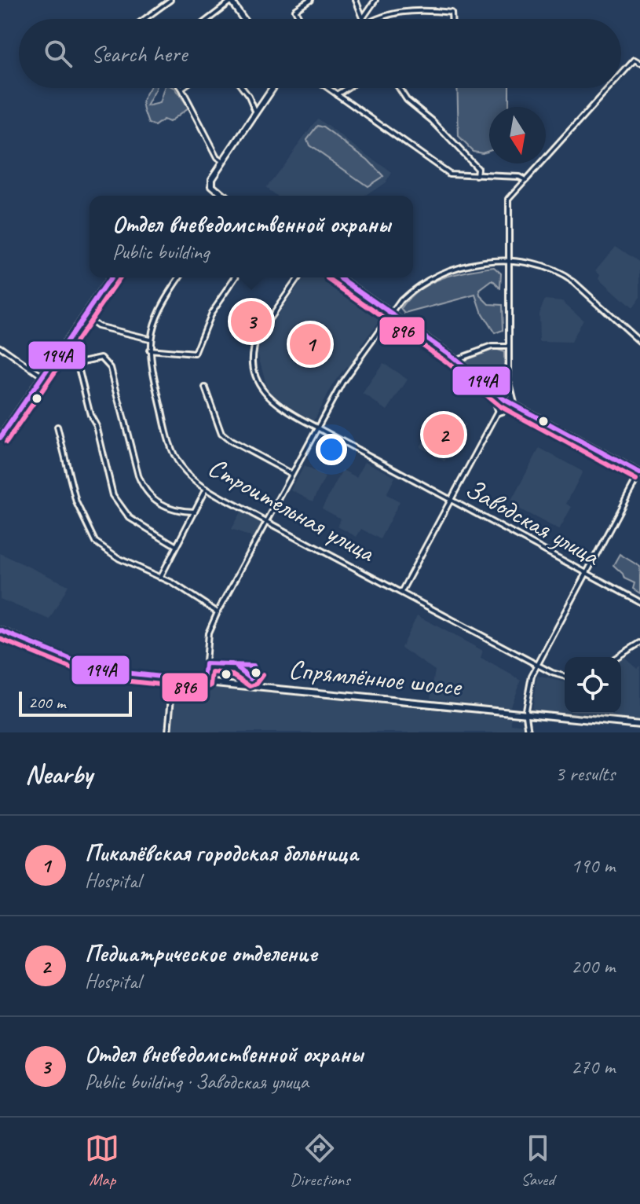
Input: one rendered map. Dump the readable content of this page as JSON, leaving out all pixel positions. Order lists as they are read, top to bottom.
{
  "streets": {
    "street": ["Строительная улица", "Заводская улица", "Спрямлённое шоссе"]
  },
  "lines": ["transit line 194А", "transit line 896"],
  "scale_bar": "200 m",
  "north": "bottom",
  "page": {
    "search": "Search here",
    "popup": ["Отдел вневедомственной охраны", "Public building"],
    "pins": ["3", "1", "2"],
    "scale": "200 m",
    "heading": ["Nearby", "3 results"],
    "list": [
      {
        "mark": "1",
        "name": "Пикалёвская городская больница",
        "note": "Hospital",
        "value": "190 m"
      },
      {
        "mark": "2",
        "name": "Педиатрическое отделение",
        "note": "Hospital",
        "value": "200 m"
      },
      {
        "mark": "3",
        "name": "Отдел вневедомственной охраны",
        "note": "Public building · Заводская улица",
        "value": "270 m"
      }
    ],
    "nav": ["Map", "Directions", "Saved"]
  }
}
